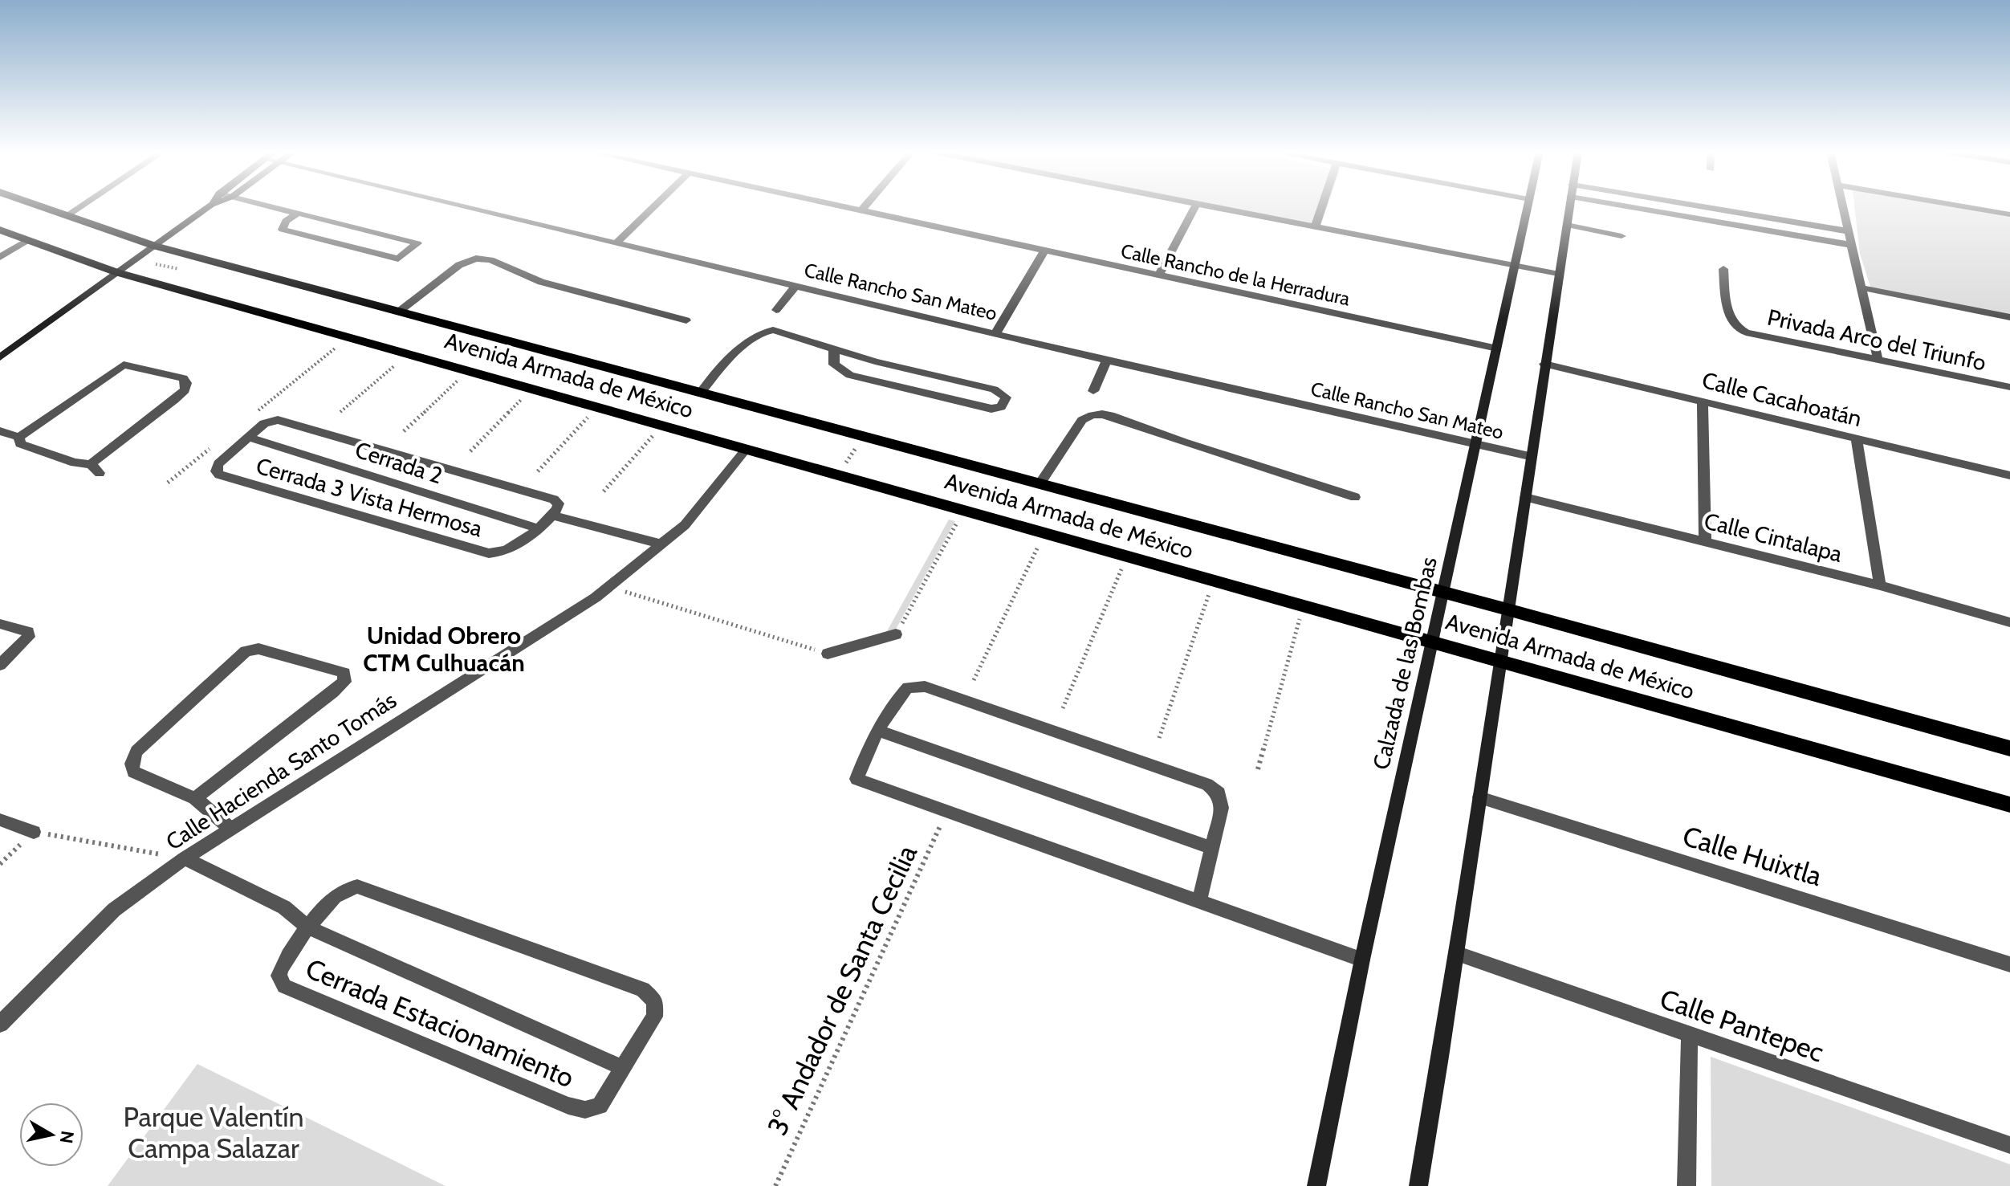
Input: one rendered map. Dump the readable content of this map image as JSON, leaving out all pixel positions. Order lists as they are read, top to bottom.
{
  "streets": {
    "main road": ["Avenida Armada de México", "Calzada de las Bombas"],
    "street": [
      "Calle Rancho de la Herradura",
      "Calle Rancho San Mateo",
      "Privada Arco del Triunfo",
      "Calle Cacahoatán",
      "Cerrada 2",
      "Cerrada 3 Vista Hermosa",
      "Calle Cintalapa",
      "Calle Hacienda Santo Tomás",
      "Calle Huixtla",
      "Cerrada Estacionamiento",
      "Calle Pantepec"
    ],
    "path": ["3° Andador de Santa Cecilia"]
  },
  "crossings": [
    ["Calle Rancho de la Herradura", "Calzada de las Bombas"],
    ["Calle Rancho San Mateo", "Calzada de las Bombas"],
    ["Avenida Armada de México", "Calzada de las Bombas"],
    ["Avenida Armada de México", "Calle Hacienda Santo Tomás"],
    ["Cerrada 2", "Cerrada 3 Vista Hermosa"],
    ["Calle Hacienda Santo Tomás", "Cerrada Estacionamiento"]
  ],
  "districts": ["Unidad Obrero CTM Culhuacán"],
  "parks": ["Parque Valentín Campa Salazar"],
  "north": "right"
}
